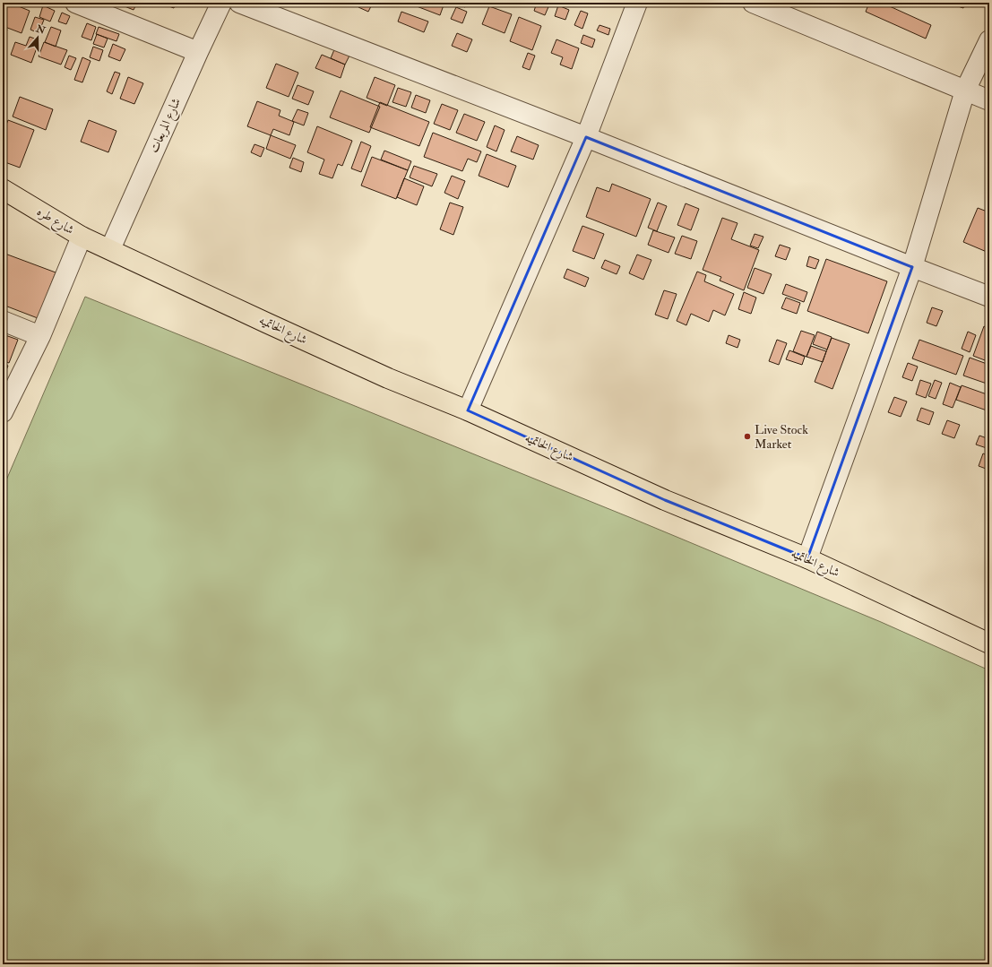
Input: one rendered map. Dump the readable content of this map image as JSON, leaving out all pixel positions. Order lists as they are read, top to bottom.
{
  "streets": {
    "main road": ["شارع طره", "شارع الخاتميه"],
    "street": ["شارع المربعات"]
  },
  "crossings": [
    ["شارع المربعات", "شارع طره"],
    ["شارع المربعات", "شارع الخاتميه"],
    ["شارع طره", "شارع الخاتميه"]
  ],
  "places": ["Live Stock Market"],
  "north": "top"
}
